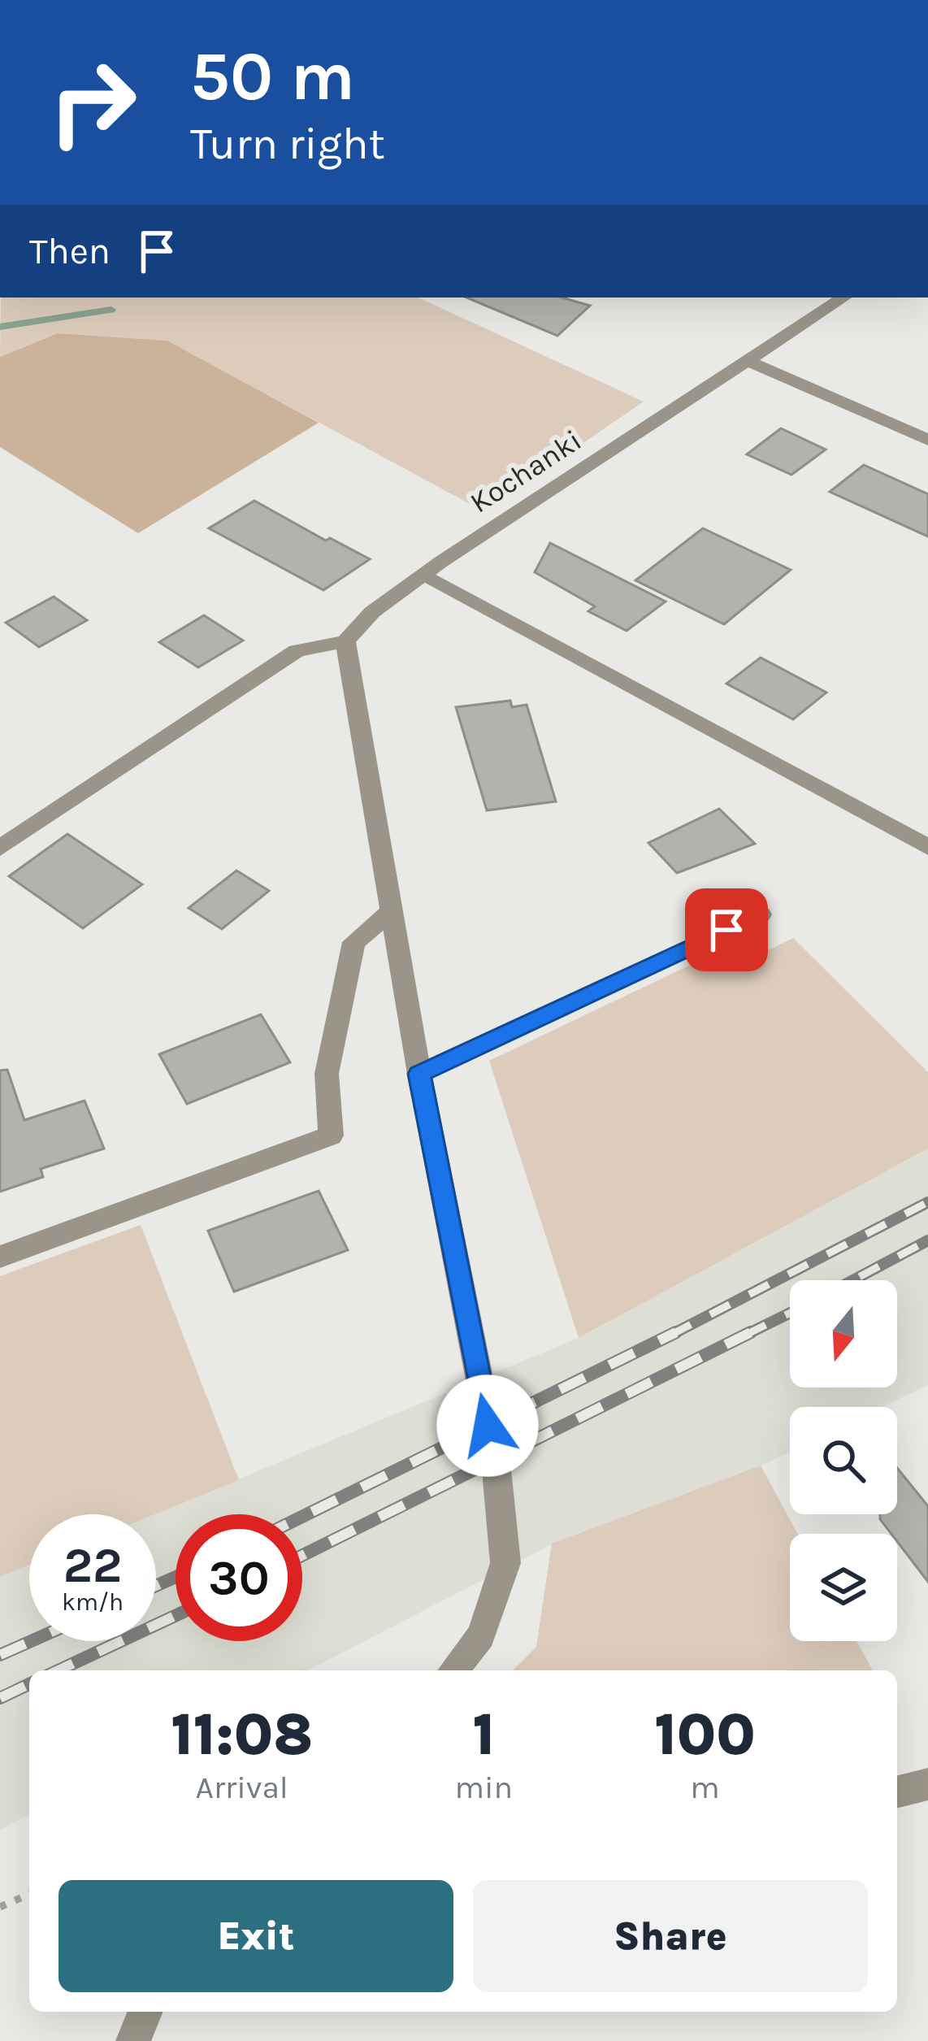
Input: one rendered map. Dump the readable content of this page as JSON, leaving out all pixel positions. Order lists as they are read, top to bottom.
{
  "streets": {
    "street": ["Kochanki"]
  },
  "north": "bottom",
  "page": {
    "turn": ["50 m", "Turn right"],
    "then": "Then",
    "speed": "22 km/h",
    "limit": "30",
    "eta": [
      "11:08",
      "Arrival",
      "1",
      "min",
      "100",
      "m"
    ],
    "buttons": ["Exit", "Share"]
  }
}
